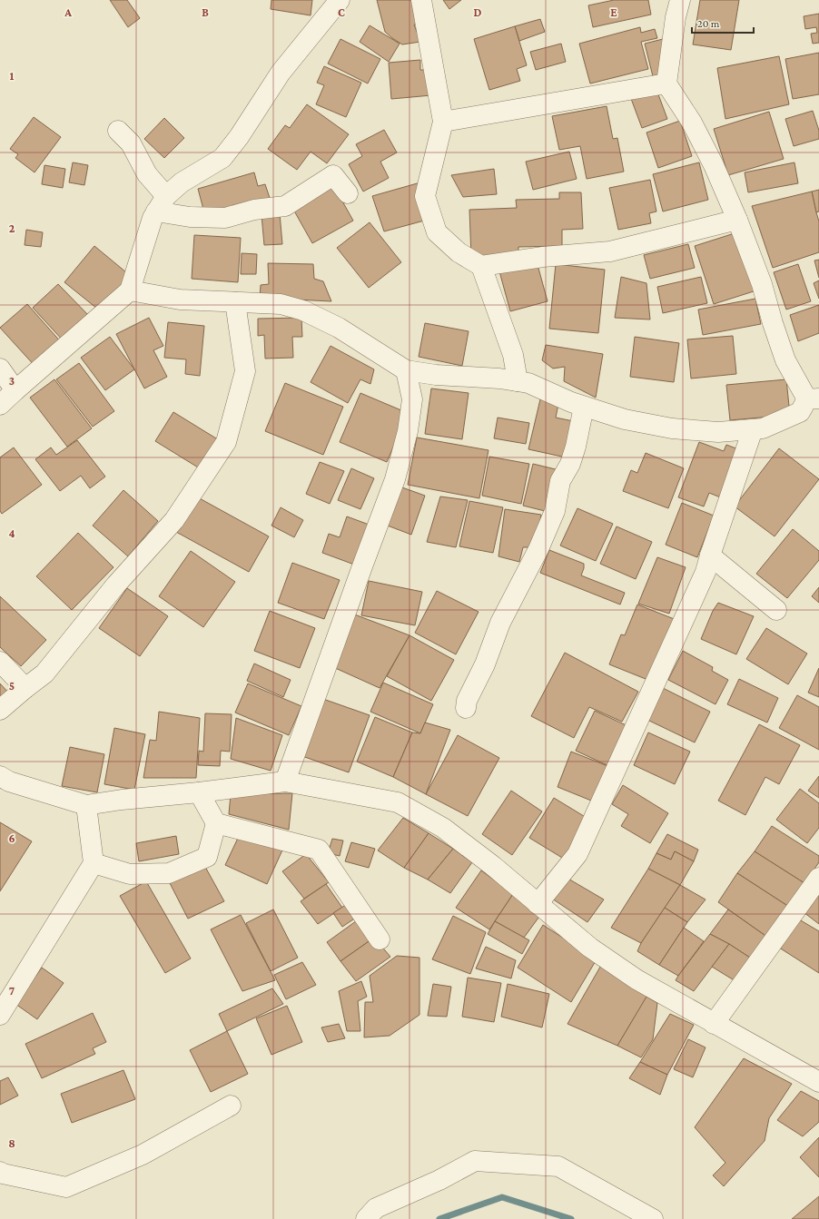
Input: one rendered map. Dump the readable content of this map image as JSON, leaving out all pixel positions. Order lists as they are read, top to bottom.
{
  "scale_bar": "20 m",
  "grid": {
    "columns": [
      "A",
      "B",
      "C",
      "D",
      "E"
    ],
    "rows": [
      "1",
      "2",
      "3",
      "4",
      "5",
      "6",
      "7",
      "8"
    ]
  }
}
